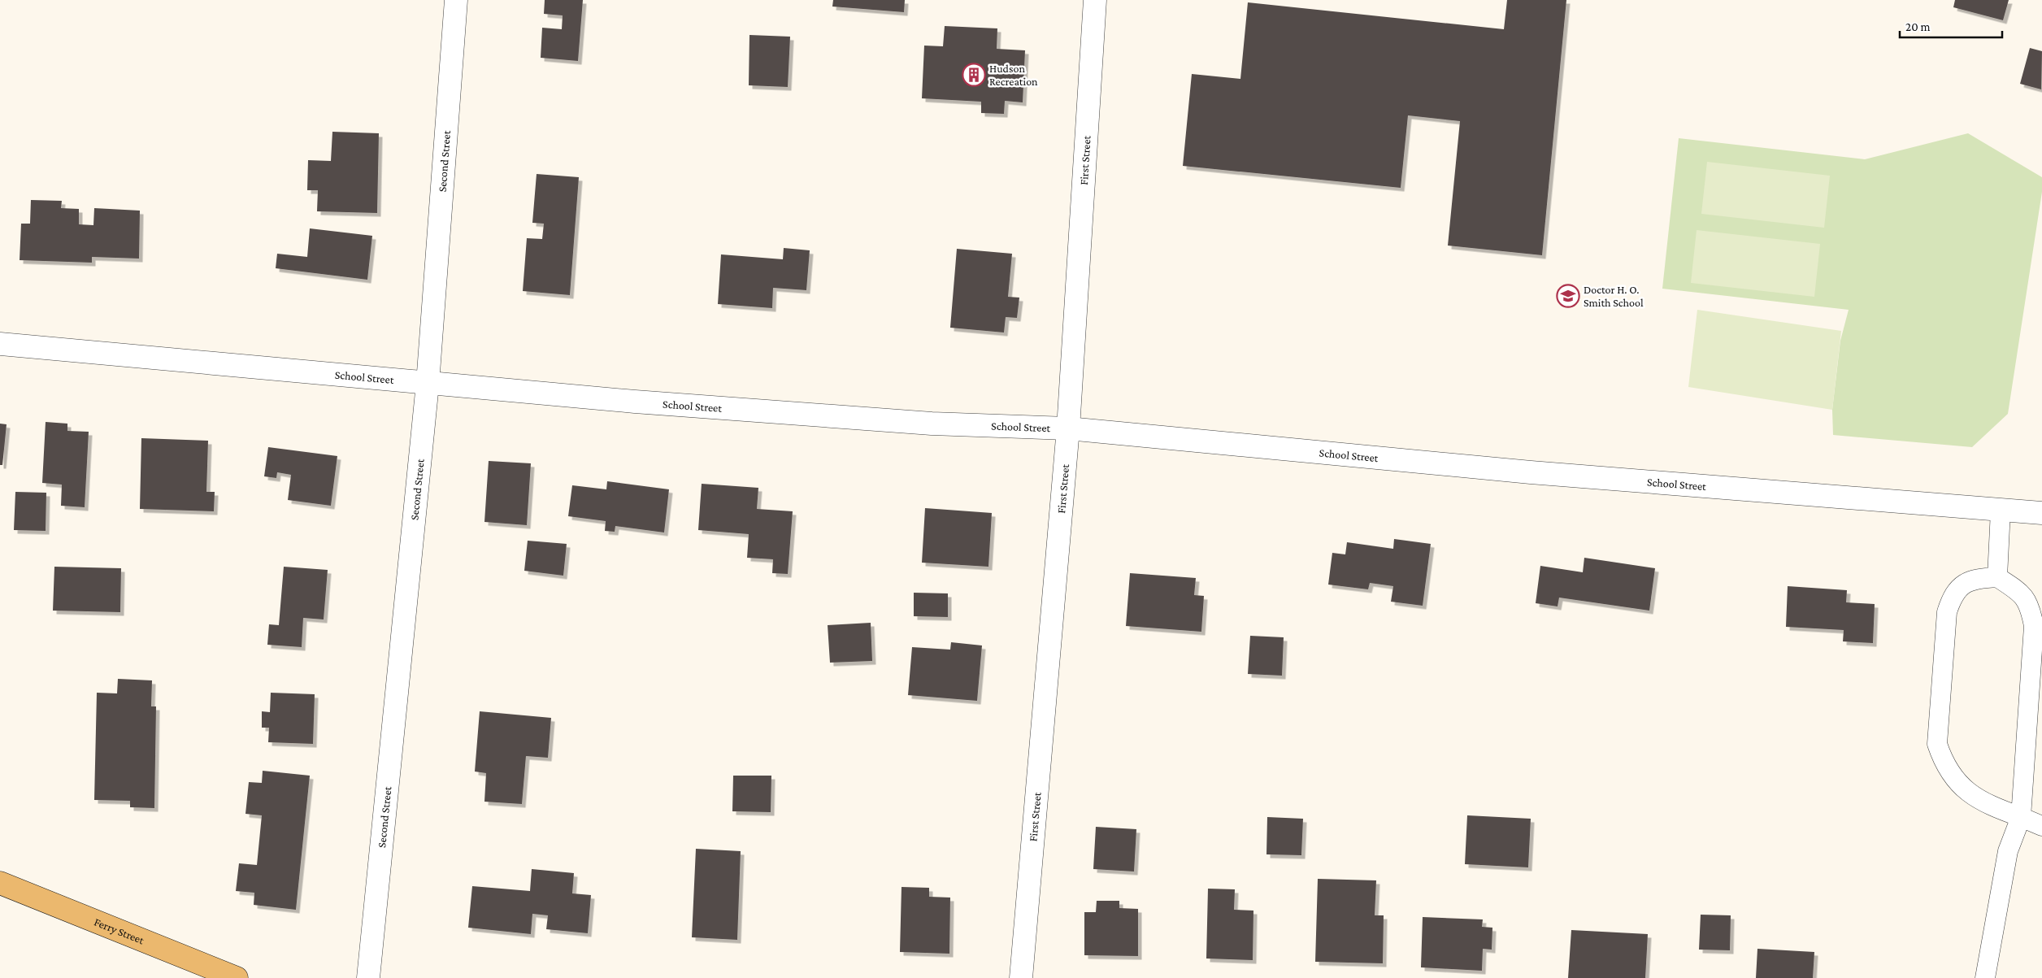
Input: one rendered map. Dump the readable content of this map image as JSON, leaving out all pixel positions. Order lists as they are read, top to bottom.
{
  "streets": {
    "main road": ["Ferry Street"],
    "street": ["Second Street", "First Street", "School Street"]
  },
  "crossings": [
    ["Second Street", "School Street"],
    ["First Street", "School Street"]
  ],
  "places": {
    "building": ["Hudson Recreation"],
    "school or university": ["Doctor H. O. Smith School"]
  },
  "scale_bar": "20 m"
}
